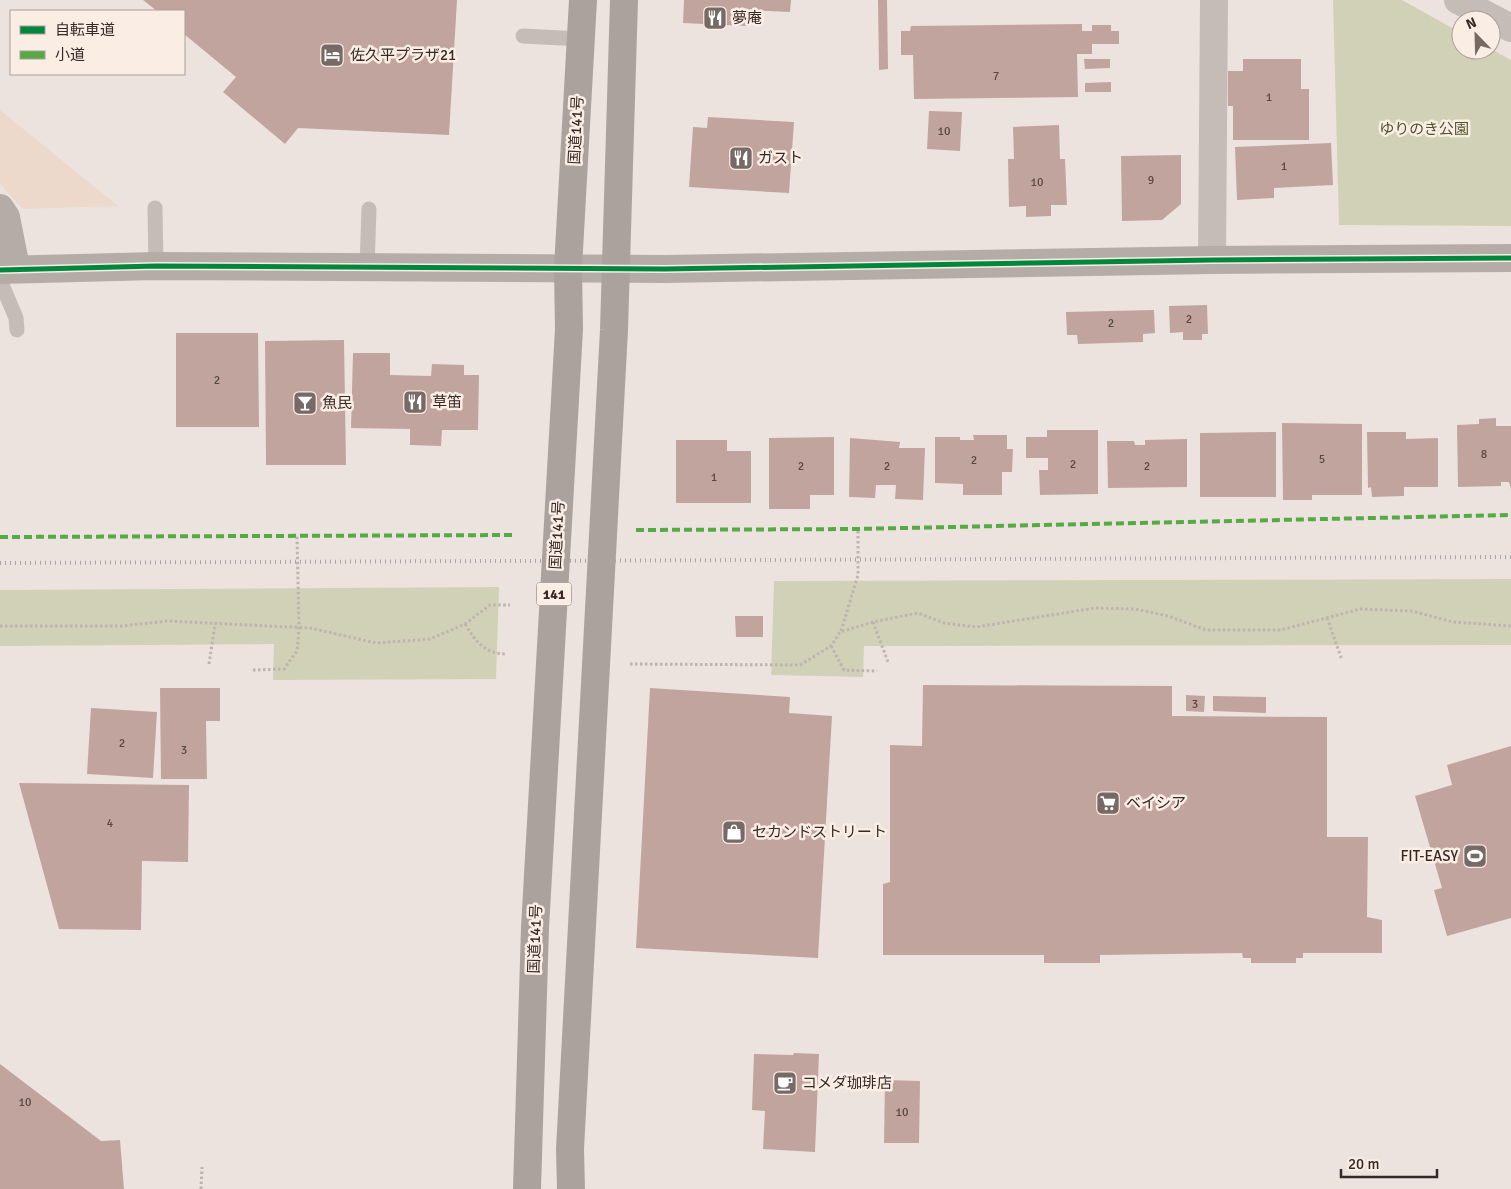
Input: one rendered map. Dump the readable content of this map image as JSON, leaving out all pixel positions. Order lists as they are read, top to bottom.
{
  "streets": {
    "highway": ["国道141号", "141"]
  },
  "parks": ["ゆりのき公園"],
  "places": {
    "restaurant": ["夢庵", "ガスト", "草笛"],
    "hotel": ["佐久平プラザ21"],
    "bar": ["魚民"],
    "supermarket": ["ベイシア"],
    "shop": ["セカンドストリート"],
    "sports": ["FIT-EASY"],
    "cafe": ["コメダ珈琲店"]
  },
  "house_numbers": [
    "7",
    "1",
    "10",
    "1",
    "9",
    "10",
    "2",
    "2",
    "2",
    "8",
    "5",
    "2",
    "2",
    "2",
    "2",
    "2",
    "1",
    "3",
    "2",
    "3",
    "4",
    "10",
    "10"
  ],
  "legend": ["自転車道", "小道"],
  "scale_bar": "20 m",
  "north": "top left"
}
